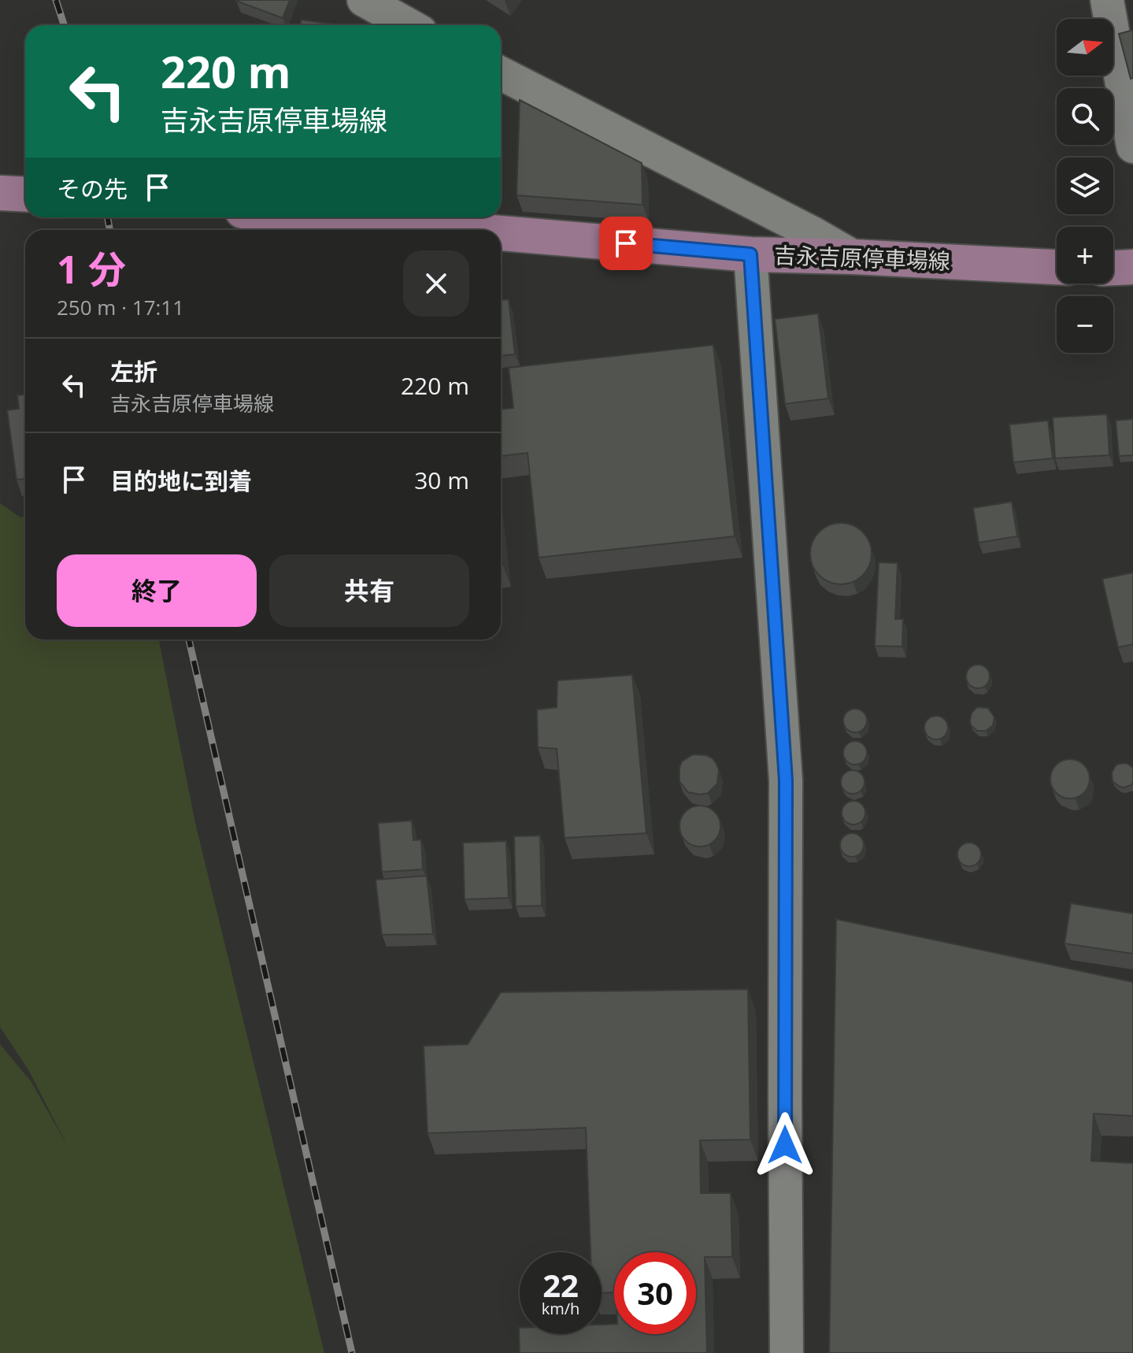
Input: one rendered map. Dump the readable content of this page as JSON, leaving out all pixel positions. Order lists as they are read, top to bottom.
{
  "streets": {
    "main road": ["吉永吉原停車場線"]
  },
  "north": "right",
  "page": {
    "map_buttons": ["+", "−"],
    "turn": ["220 m", "吉永吉原停車場線"],
    "then": "その先",
    "heading": ["1 分", "250 m · 17:11"],
    "list": [
      {
        "name": "左折",
        "note": "吉永吉原停車場線",
        "value": "220 m"
      },
      {
        "name": "目的地に到着",
        "value": "30 m"
      }
    ],
    "buttons": ["終了", "共有"],
    "speed": "22 km/h",
    "limit": "30"
  }
}
